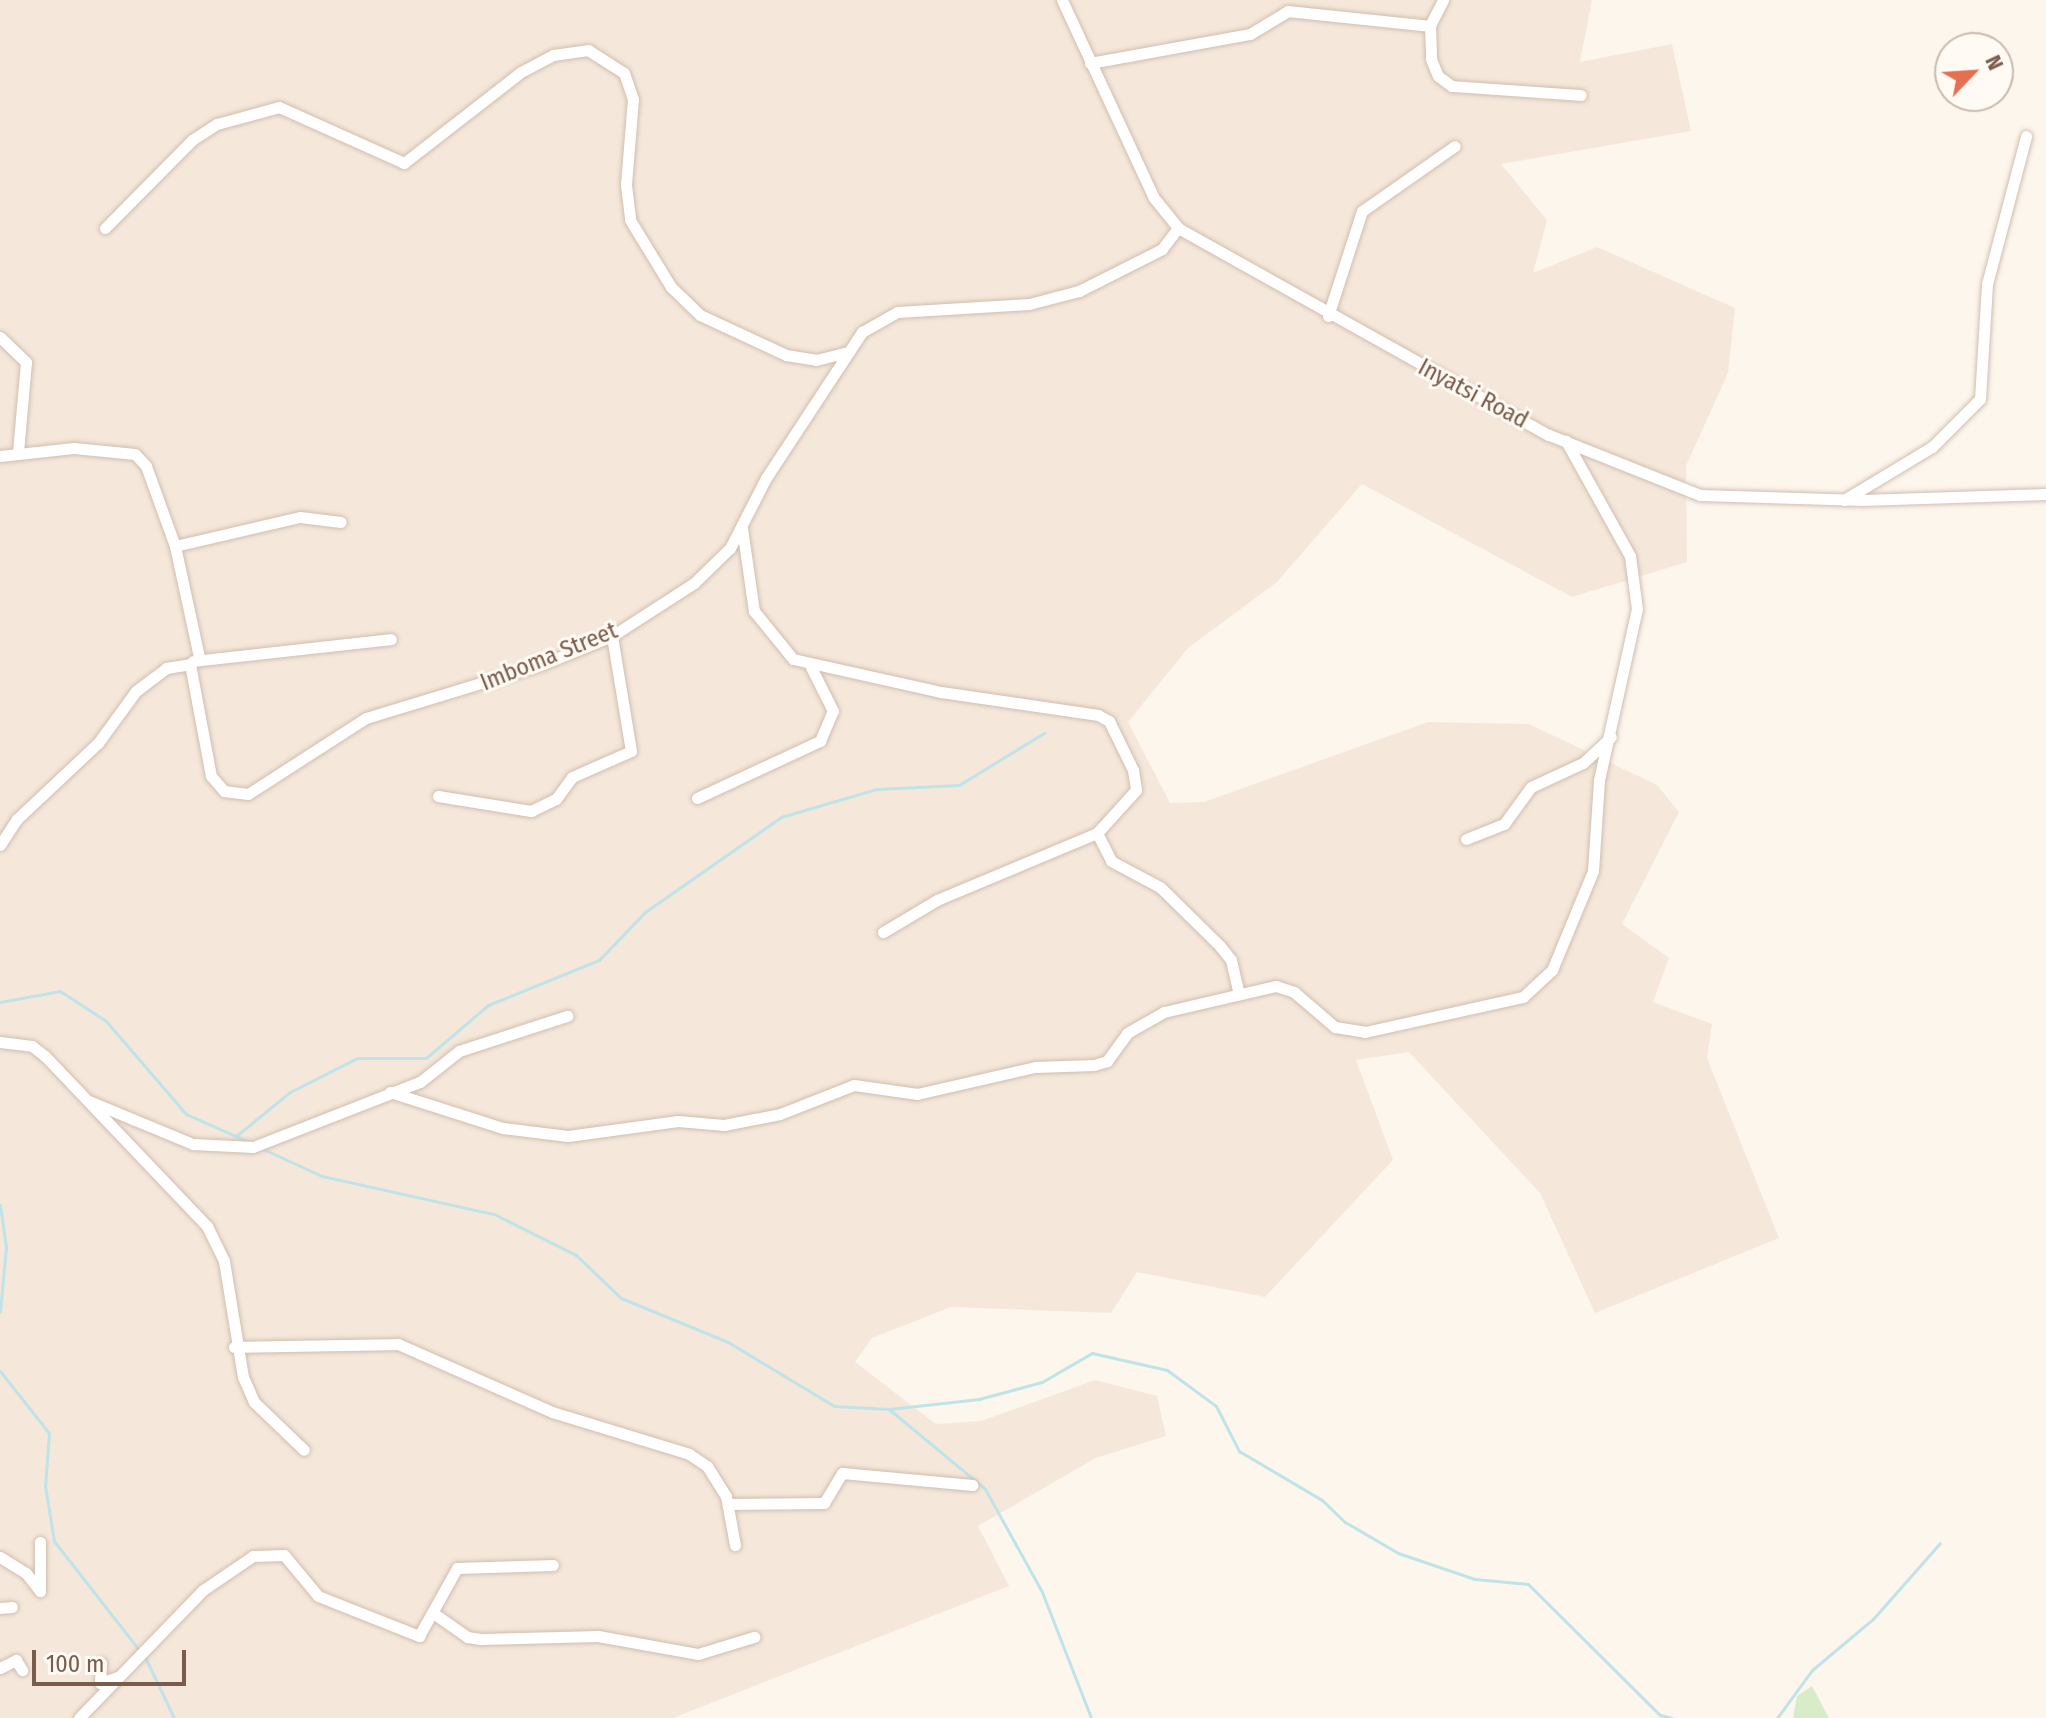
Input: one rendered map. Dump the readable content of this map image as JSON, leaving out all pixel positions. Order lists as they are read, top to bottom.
{
  "streets": {
    "street": ["Inyatsi Road", "Imboma Street"]
  },
  "crossings": [
    ["Inyatsi Road", "Imboma Street"]
  ],
  "scale_bar": "100 m",
  "north": "top right"
}
